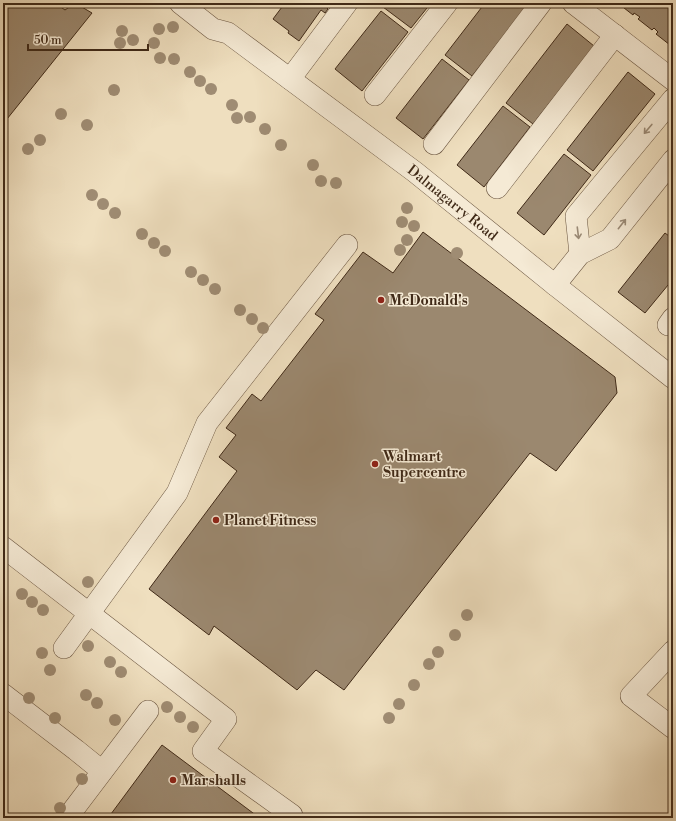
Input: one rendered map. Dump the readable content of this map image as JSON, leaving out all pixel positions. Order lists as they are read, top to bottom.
{
  "streets": {
    "street": ["Dalmagarry Road"]
  },
  "places": [
    "McDonald's",
    "Walmart Supercentre",
    "Planet Fitness",
    "Marshalls"
  ],
  "scale_bar": "50 m"
}
